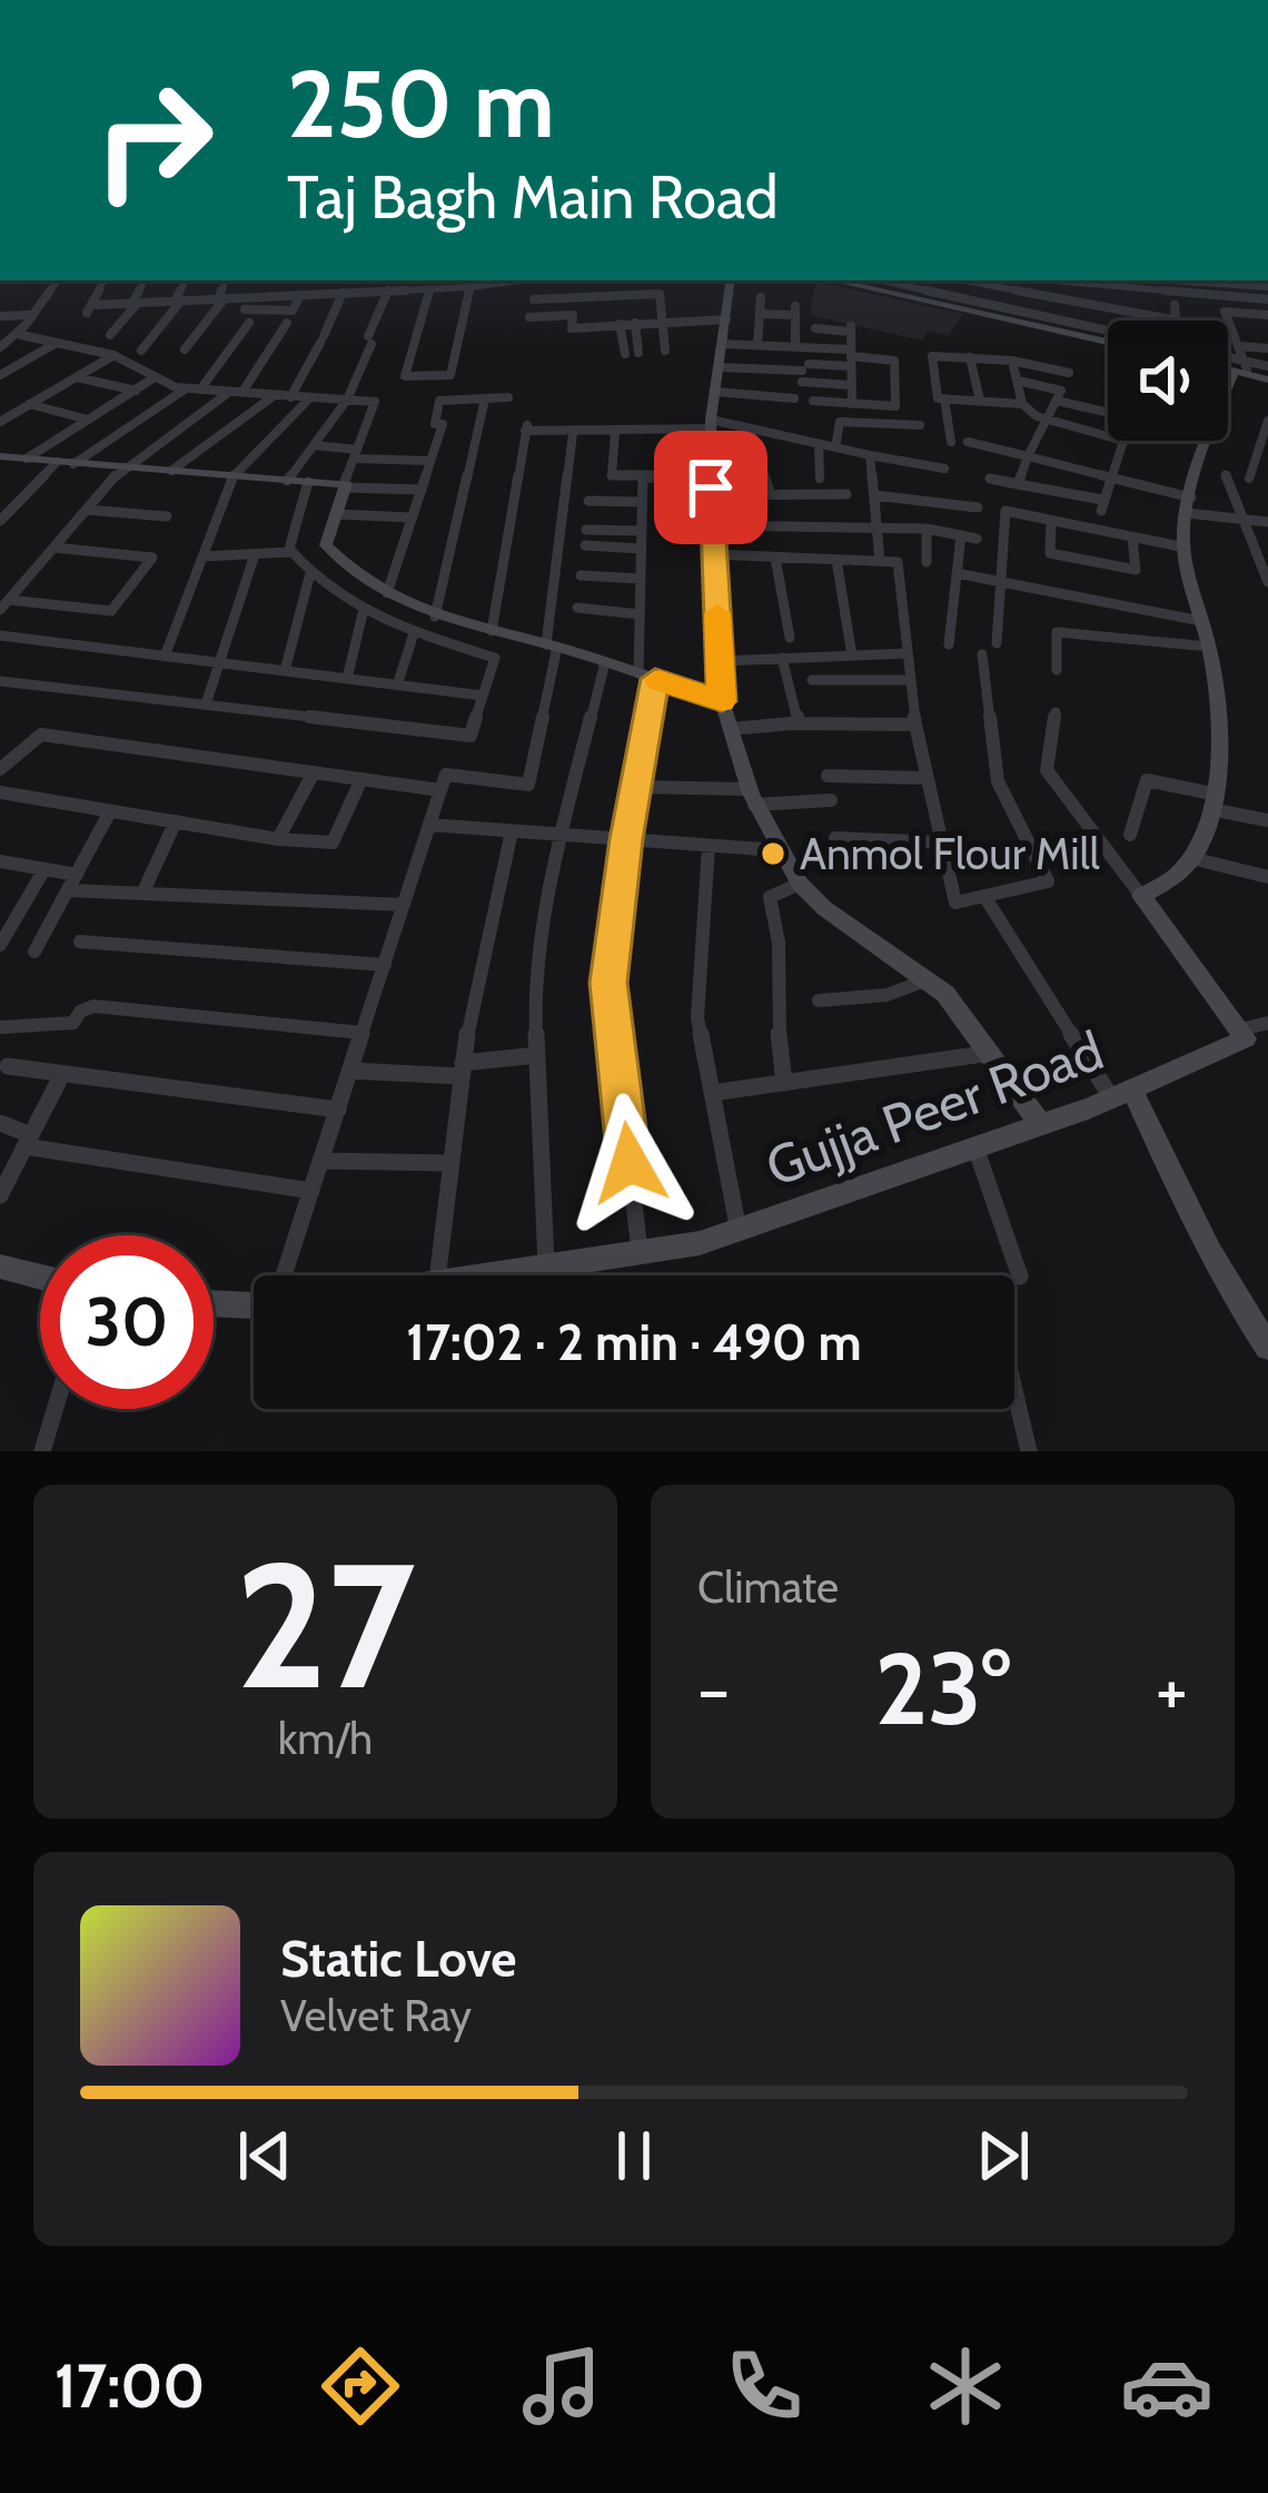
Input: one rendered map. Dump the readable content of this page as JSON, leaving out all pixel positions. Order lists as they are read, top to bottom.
{
  "streets": {
    "street": ["Gujja Peer Road"]
  },
  "places": ["Anmol Flour Mill"],
  "page": {
    "turn": ["250 m", "Taj Bagh Main Road"],
    "limit": "30",
    "trip": "17:02 · 2 min · 490 m",
    "tile": [
      ["27", "km/h"],
      "Climate"
    ],
    "heat": ["−", "23°", "+"],
    "song": ["Static Love", "Velvet Ray"],
    "tabs": "17:00"
  }
}
